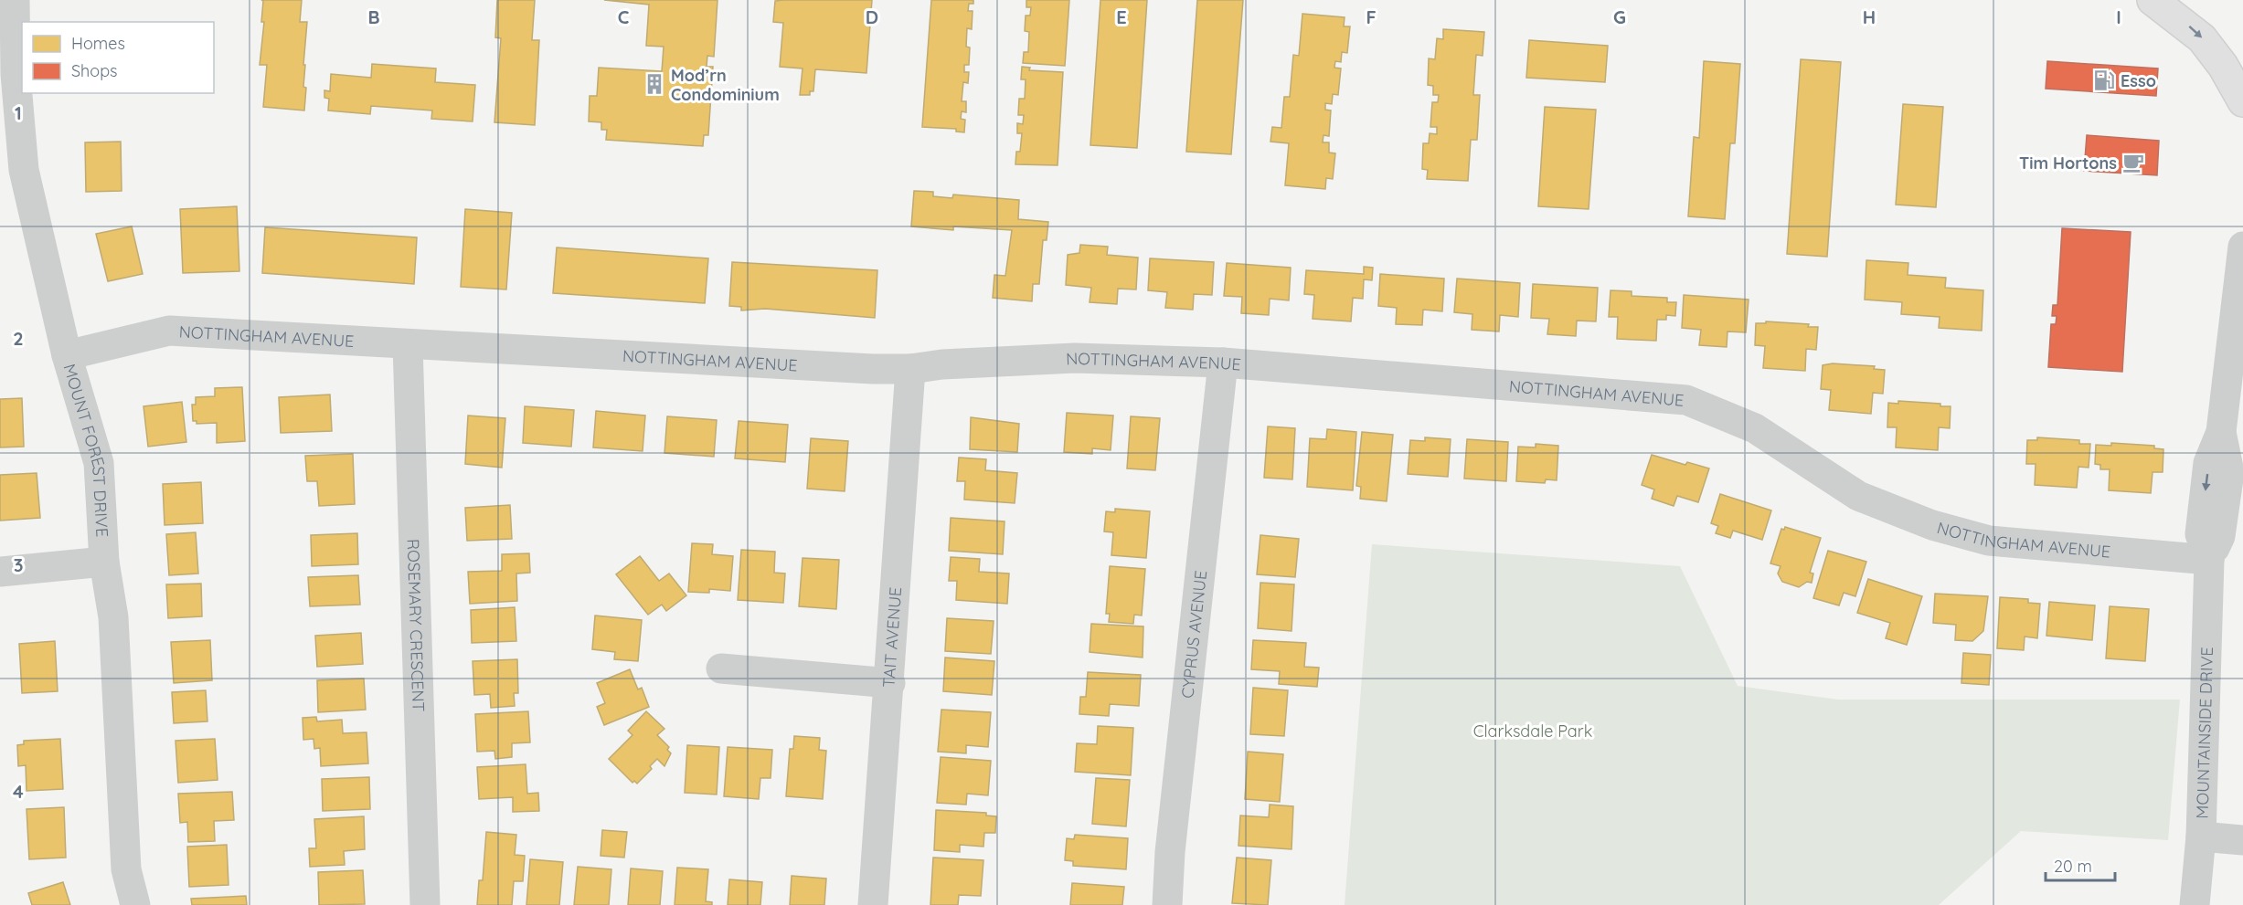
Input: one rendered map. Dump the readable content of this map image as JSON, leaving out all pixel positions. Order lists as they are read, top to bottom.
{
  "streets": {
    "street": [
      "NOTTINGHAM AVENUE",
      "MOUNT FOREST DRIVE",
      "ROSEMARY CRESCENT",
      "CYPRUS AVENUE",
      "TAIT AVENUE",
      "MOUNTAINSIDE DRIVE"
    ]
  },
  "crossings": [
    ["NOTTINGHAM AVENUE", "MOUNT FOREST DRIVE"],
    ["NOTTINGHAM AVENUE", "ROSEMARY CRESCENT"],
    ["NOTTINGHAM AVENUE", "CYPRUS AVENUE"],
    ["NOTTINGHAM AVENUE", "TAIT AVENUE"],
    ["NOTTINGHAM AVENUE", "MOUNTAINSIDE DRIVE"]
  ],
  "parks": ["Clarksdale Park"],
  "places": {
    "fuel station": ["Esso"],
    "building": ["Mod’rn Condominium"],
    "cafe": ["Tim Hortons"]
  },
  "legend": ["Homes", "Shops"],
  "scale_bar": "20 m",
  "grid": {
    "columns": [
      "B",
      "C",
      "D",
      "E",
      "F",
      "G",
      "H",
      "I"
    ],
    "rows": [
      "1",
      "2",
      "3",
      "4"
    ]
  }
}
